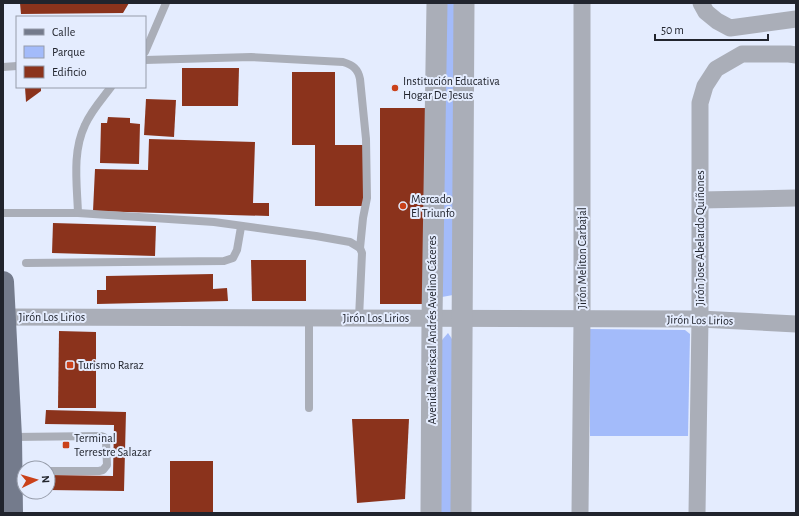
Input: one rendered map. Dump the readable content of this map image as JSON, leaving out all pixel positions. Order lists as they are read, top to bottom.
{
  "streets": {
    "street": [
      "Jirón Jose Abelardo Quiñones",
      "Jirón Meliton Carbajal",
      "Jirón Los Lirios",
      "Avenida Mariscal Andrés Avelino Cáceres"
    ]
  },
  "crossings": [
    ["Jirón Jose Abelardo Quiñones", "Jirón Los Lirios"],
    ["Jirón Meliton Carbajal", "Jirón Los Lirios"],
    ["Jirón Los Lirios", "Avenida Mariscal Andrés Avelino Cáceres"]
  ],
  "places": {
    "other": ["Institución Educativa Hogar De Jesus", "Mercado El Triunfo"],
    "transit": ["Turismo Raraz", "Terminal Terrestre Salazar"]
  },
  "legend": ["Calle", "Parque", "Edificio"],
  "scale_bar": "50 m",
  "north": "right"
}
